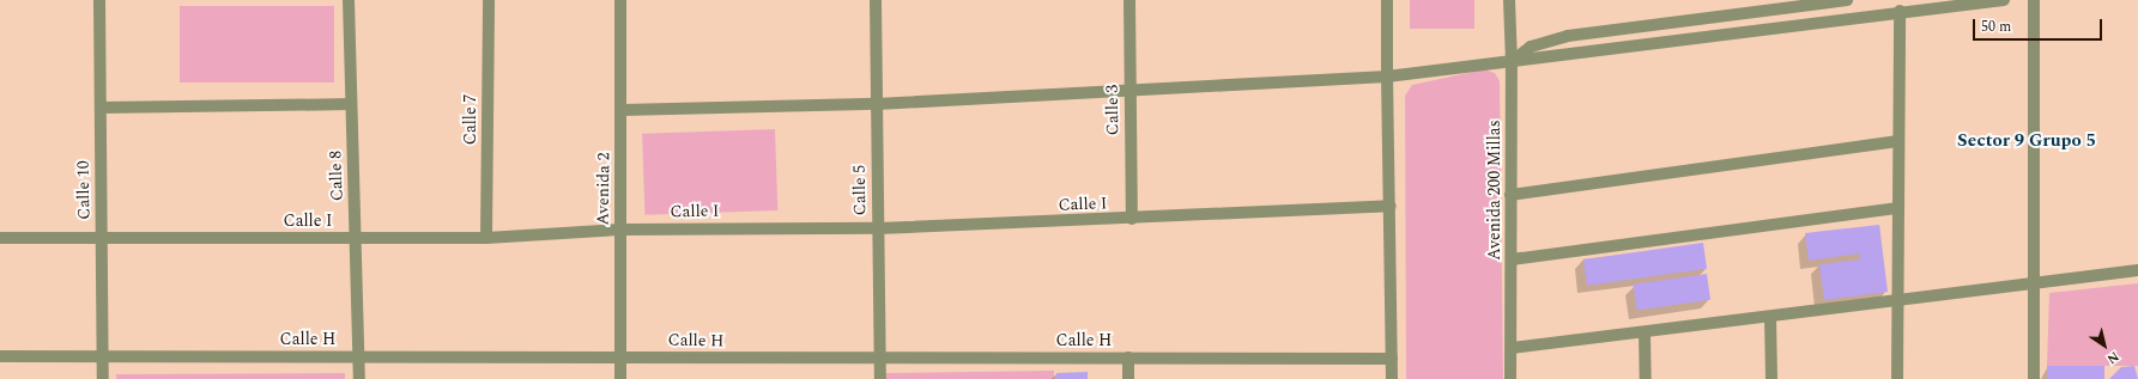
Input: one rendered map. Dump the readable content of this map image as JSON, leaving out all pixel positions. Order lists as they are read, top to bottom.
{
  "streets": {
    "street": [
      "Calle 3",
      "Calle 7",
      "Calle 8",
      "Avenida 2",
      "Calle 10",
      "Calle 5",
      "Avenida 200 Millas",
      "Calle I",
      "Calle H"
    ]
  },
  "crossings": [
    ["Calle 3", "Calle I"],
    ["Calle 7", "Calle I"],
    ["Calle 8", "Calle I"],
    ["Calle 8", "Calle H"],
    ["Avenida 2", "Calle I"],
    ["Avenida 2", "Calle H"],
    ["Calle 10", "Calle I"],
    ["Calle 10", "Calle H"],
    ["Calle 5", "Calle I"],
    ["Calle 5", "Calle H"]
  ],
  "districts": ["Sector 9 Grupo 5"],
  "scale_bar": "50 m",
  "north": "bottom right"
}
